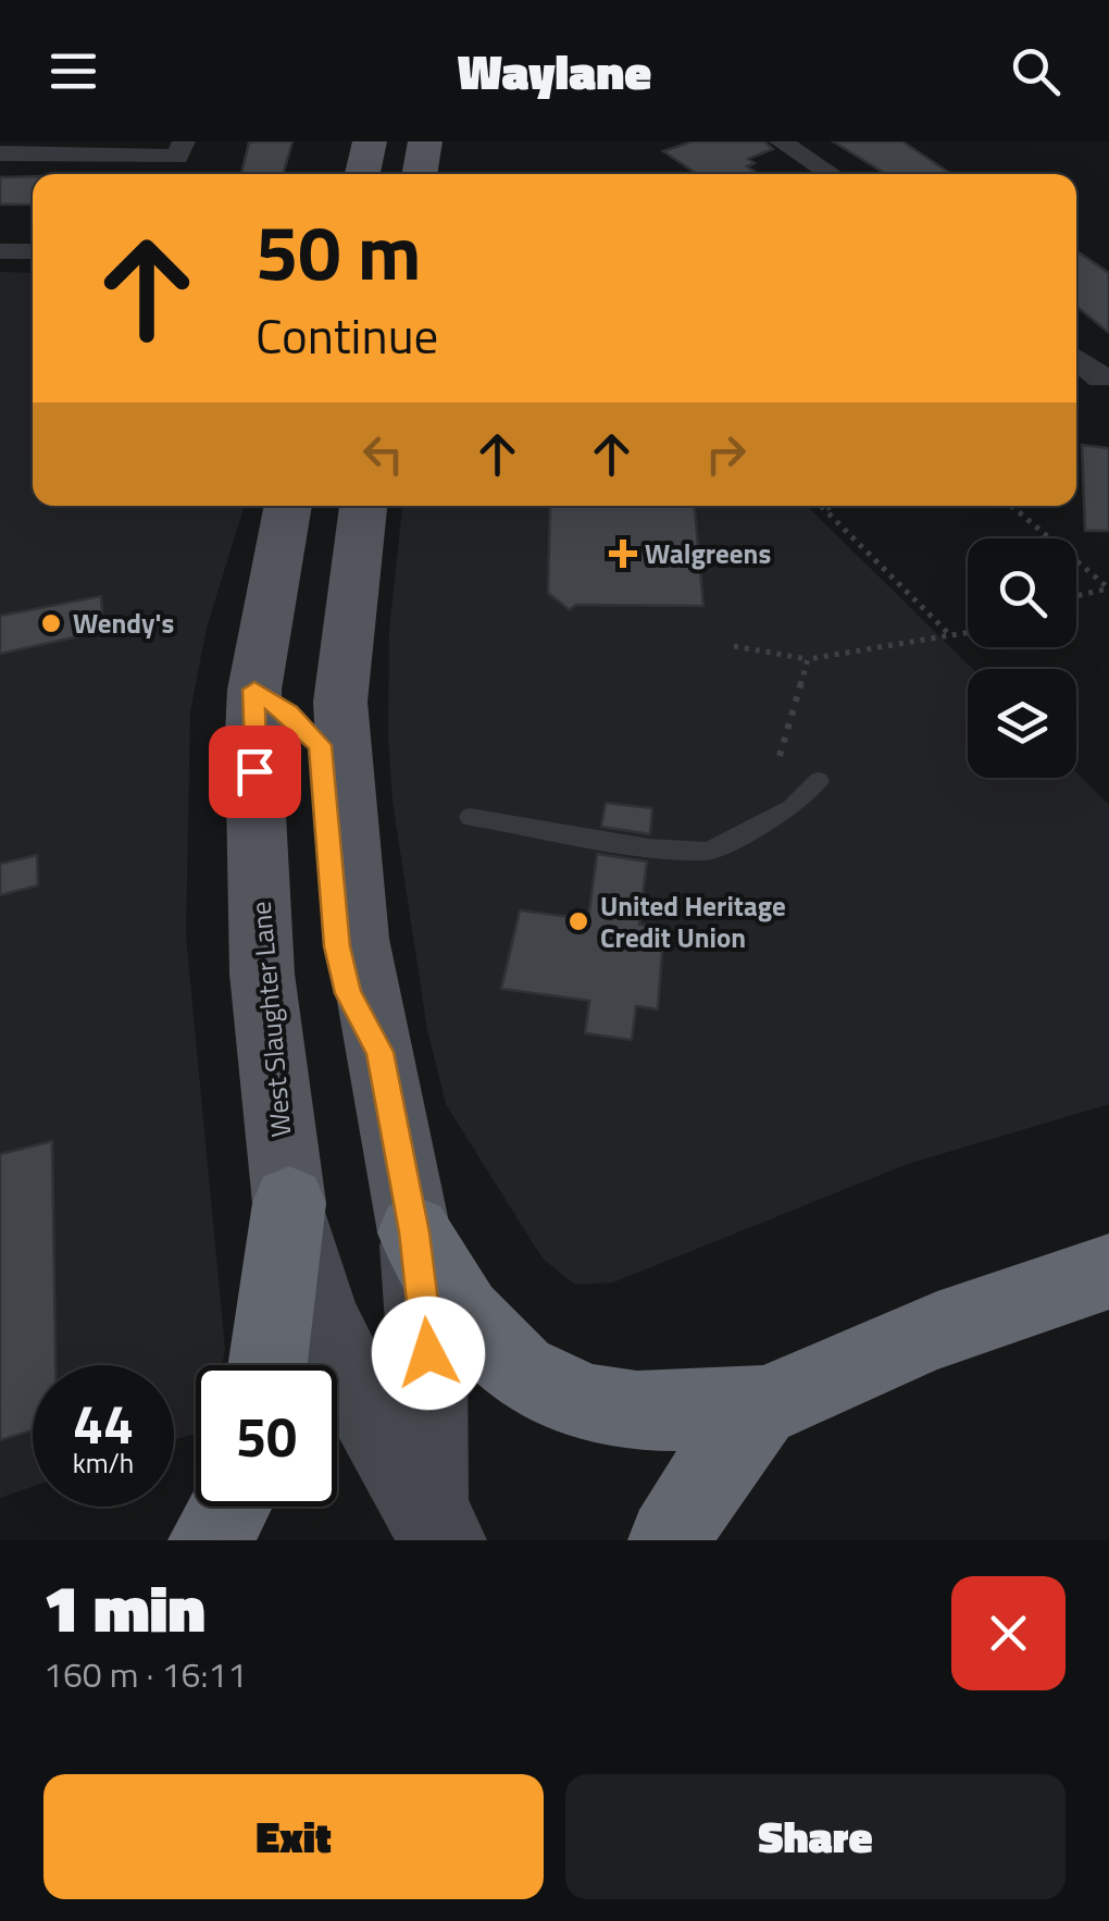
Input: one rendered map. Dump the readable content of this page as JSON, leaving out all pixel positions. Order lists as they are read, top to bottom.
{
  "streets": {
    "main road": ["West Slaughter Lane"]
  },
  "places": {
    "health": ["Walgreens"],
    "other": ["Wendy's", "United Heritage Credit Union"]
  },
  "page": {
    "header": "Waylane",
    "turn": ["50 m", "Continue"],
    "speed": "44 km/h",
    "limit": "50",
    "heading": ["1 min", "160 m · 16:11"],
    "buttons": ["Exit", "Share"]
  }
}
